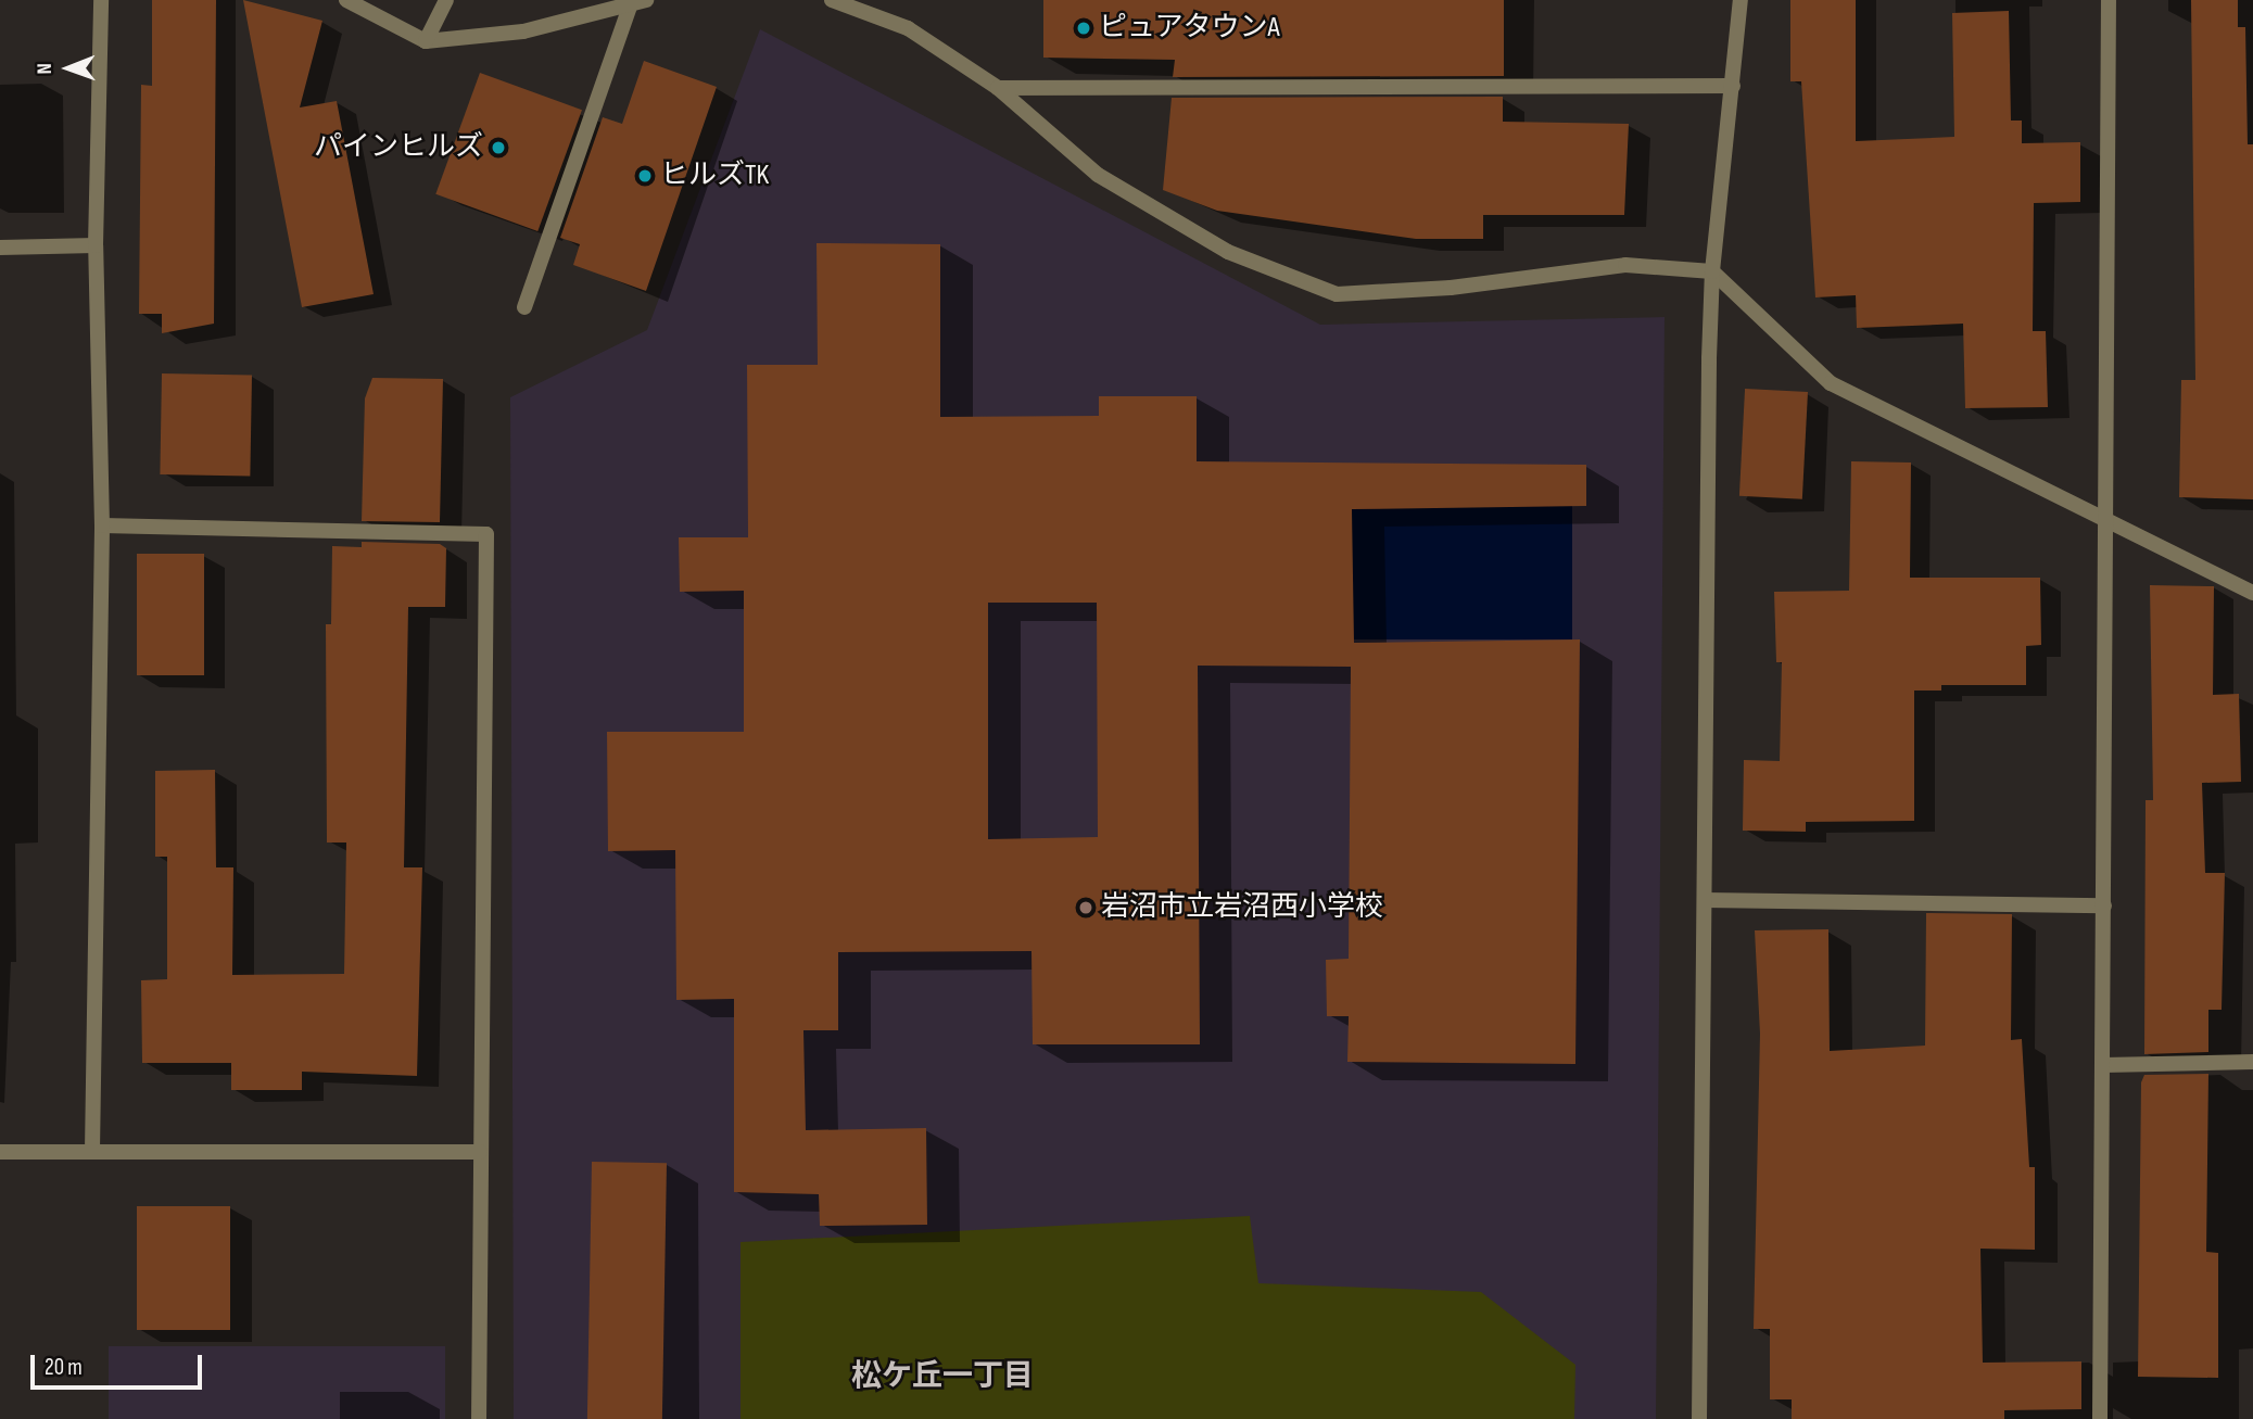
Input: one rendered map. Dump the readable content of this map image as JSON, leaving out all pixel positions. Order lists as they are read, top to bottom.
{
  "districts": ["松ケ丘一丁目"],
  "places": [
    "ピュアタウンA",
    "パインヒルズ",
    "ヒルズTK",
    "岩沼市立岩沼西小学校"
  ],
  "scale_bar": "20 m",
  "north": "left"
}
